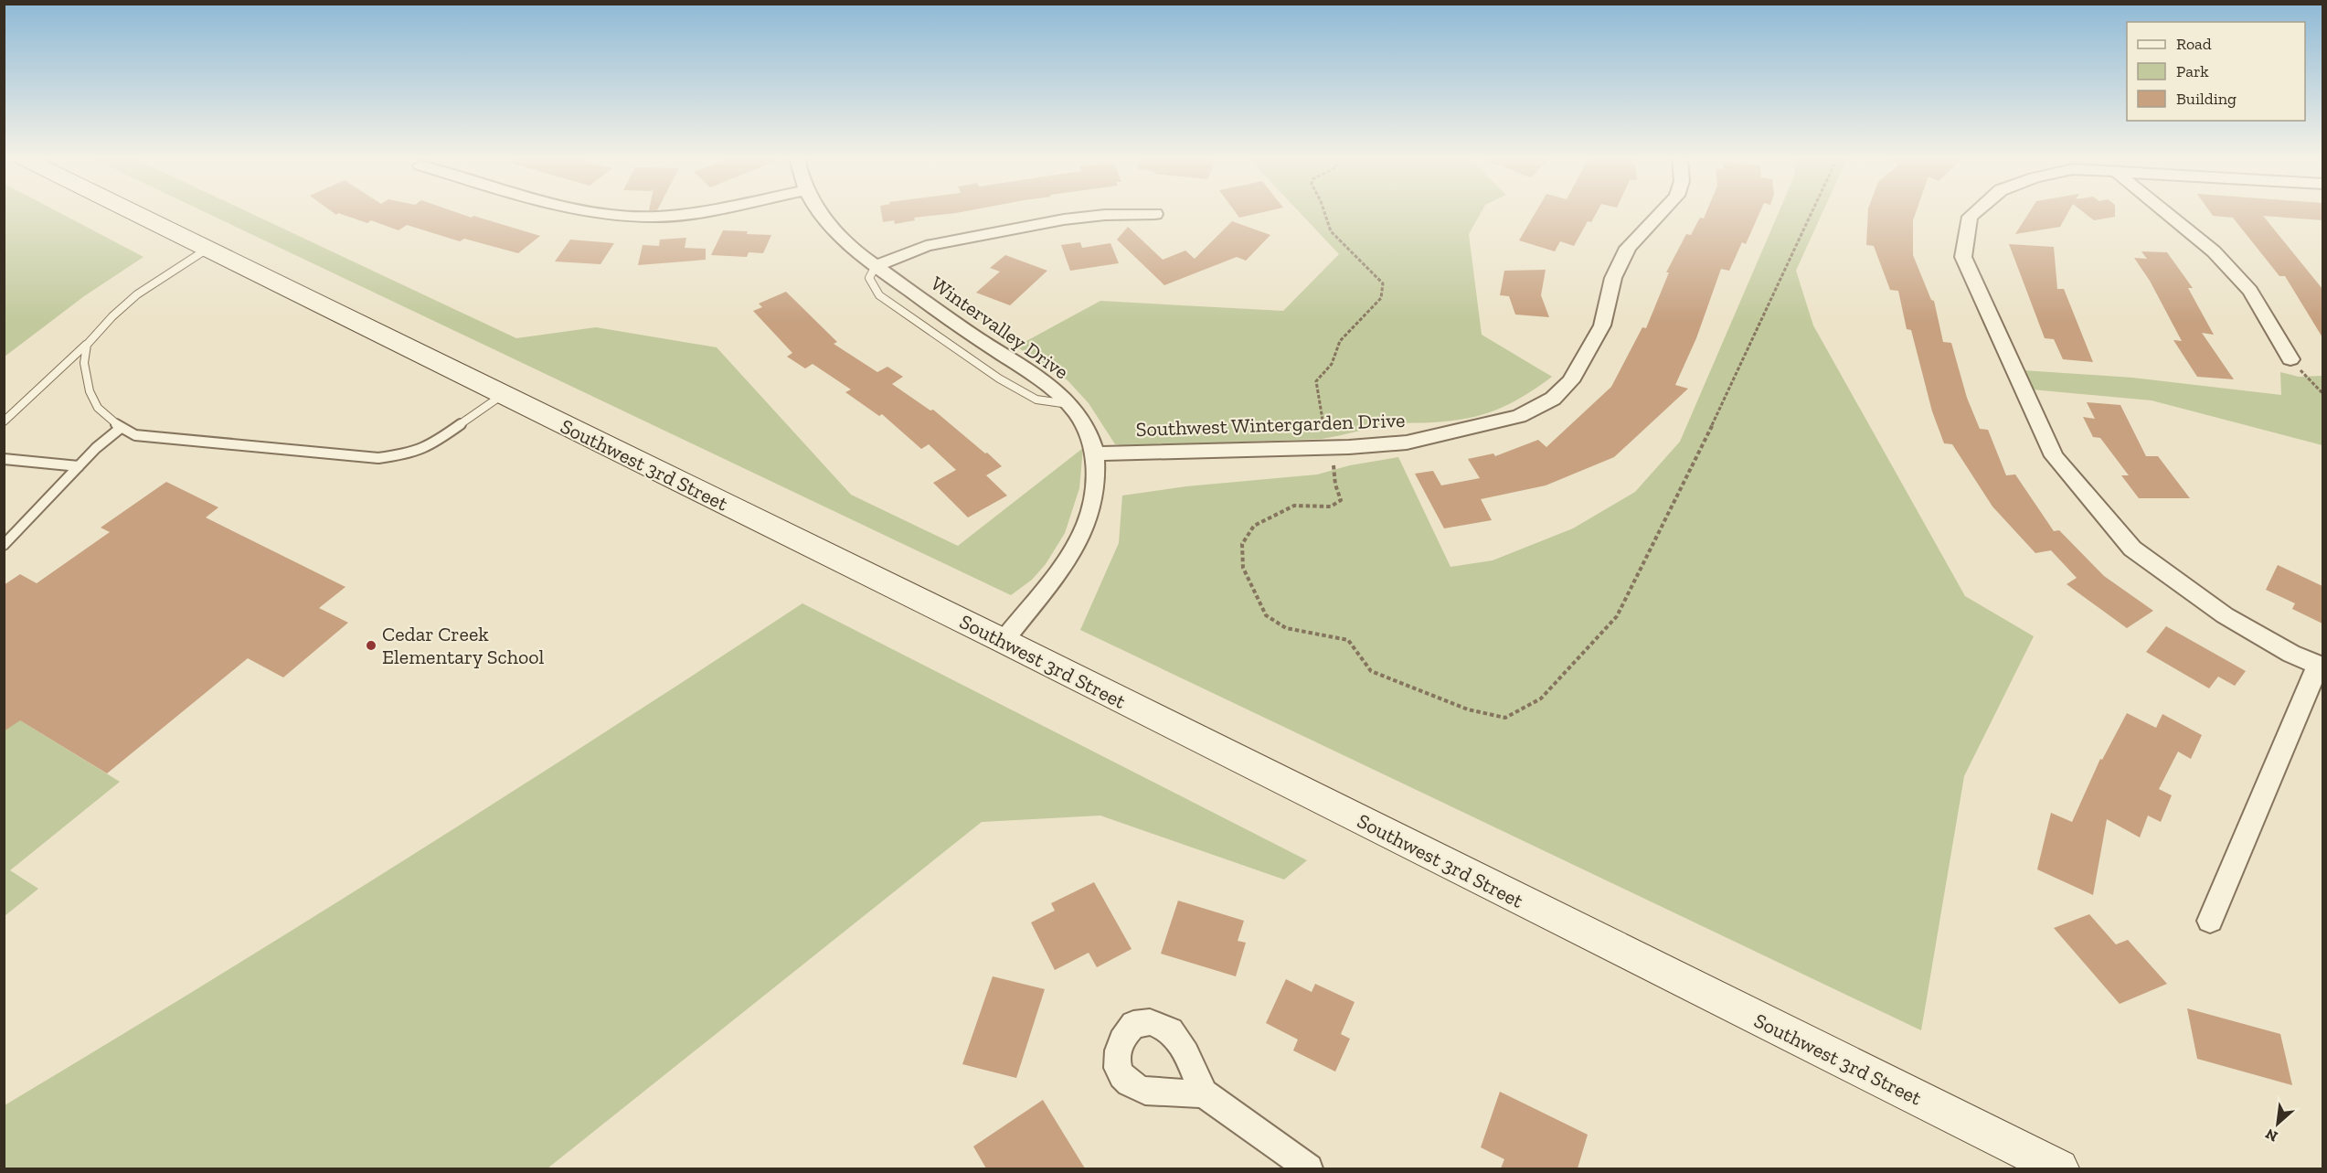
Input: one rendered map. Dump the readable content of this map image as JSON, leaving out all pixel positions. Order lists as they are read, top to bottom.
{
  "streets": {
    "main road": ["Southwest 3rd Street"],
    "street": ["Wintervalley Drive", "Southwest Wintergarden Drive"]
  },
  "crossings": [
    ["Wintervalley Drive", "Southwest Wintergarden Drive"],
    ["Wintervalley Drive", "Southwest 3rd Street"]
  ],
  "places": ["Cedar Creek Elementary School"],
  "legend": ["Road", "Park", "Building"],
  "north": "bottom left"
}
